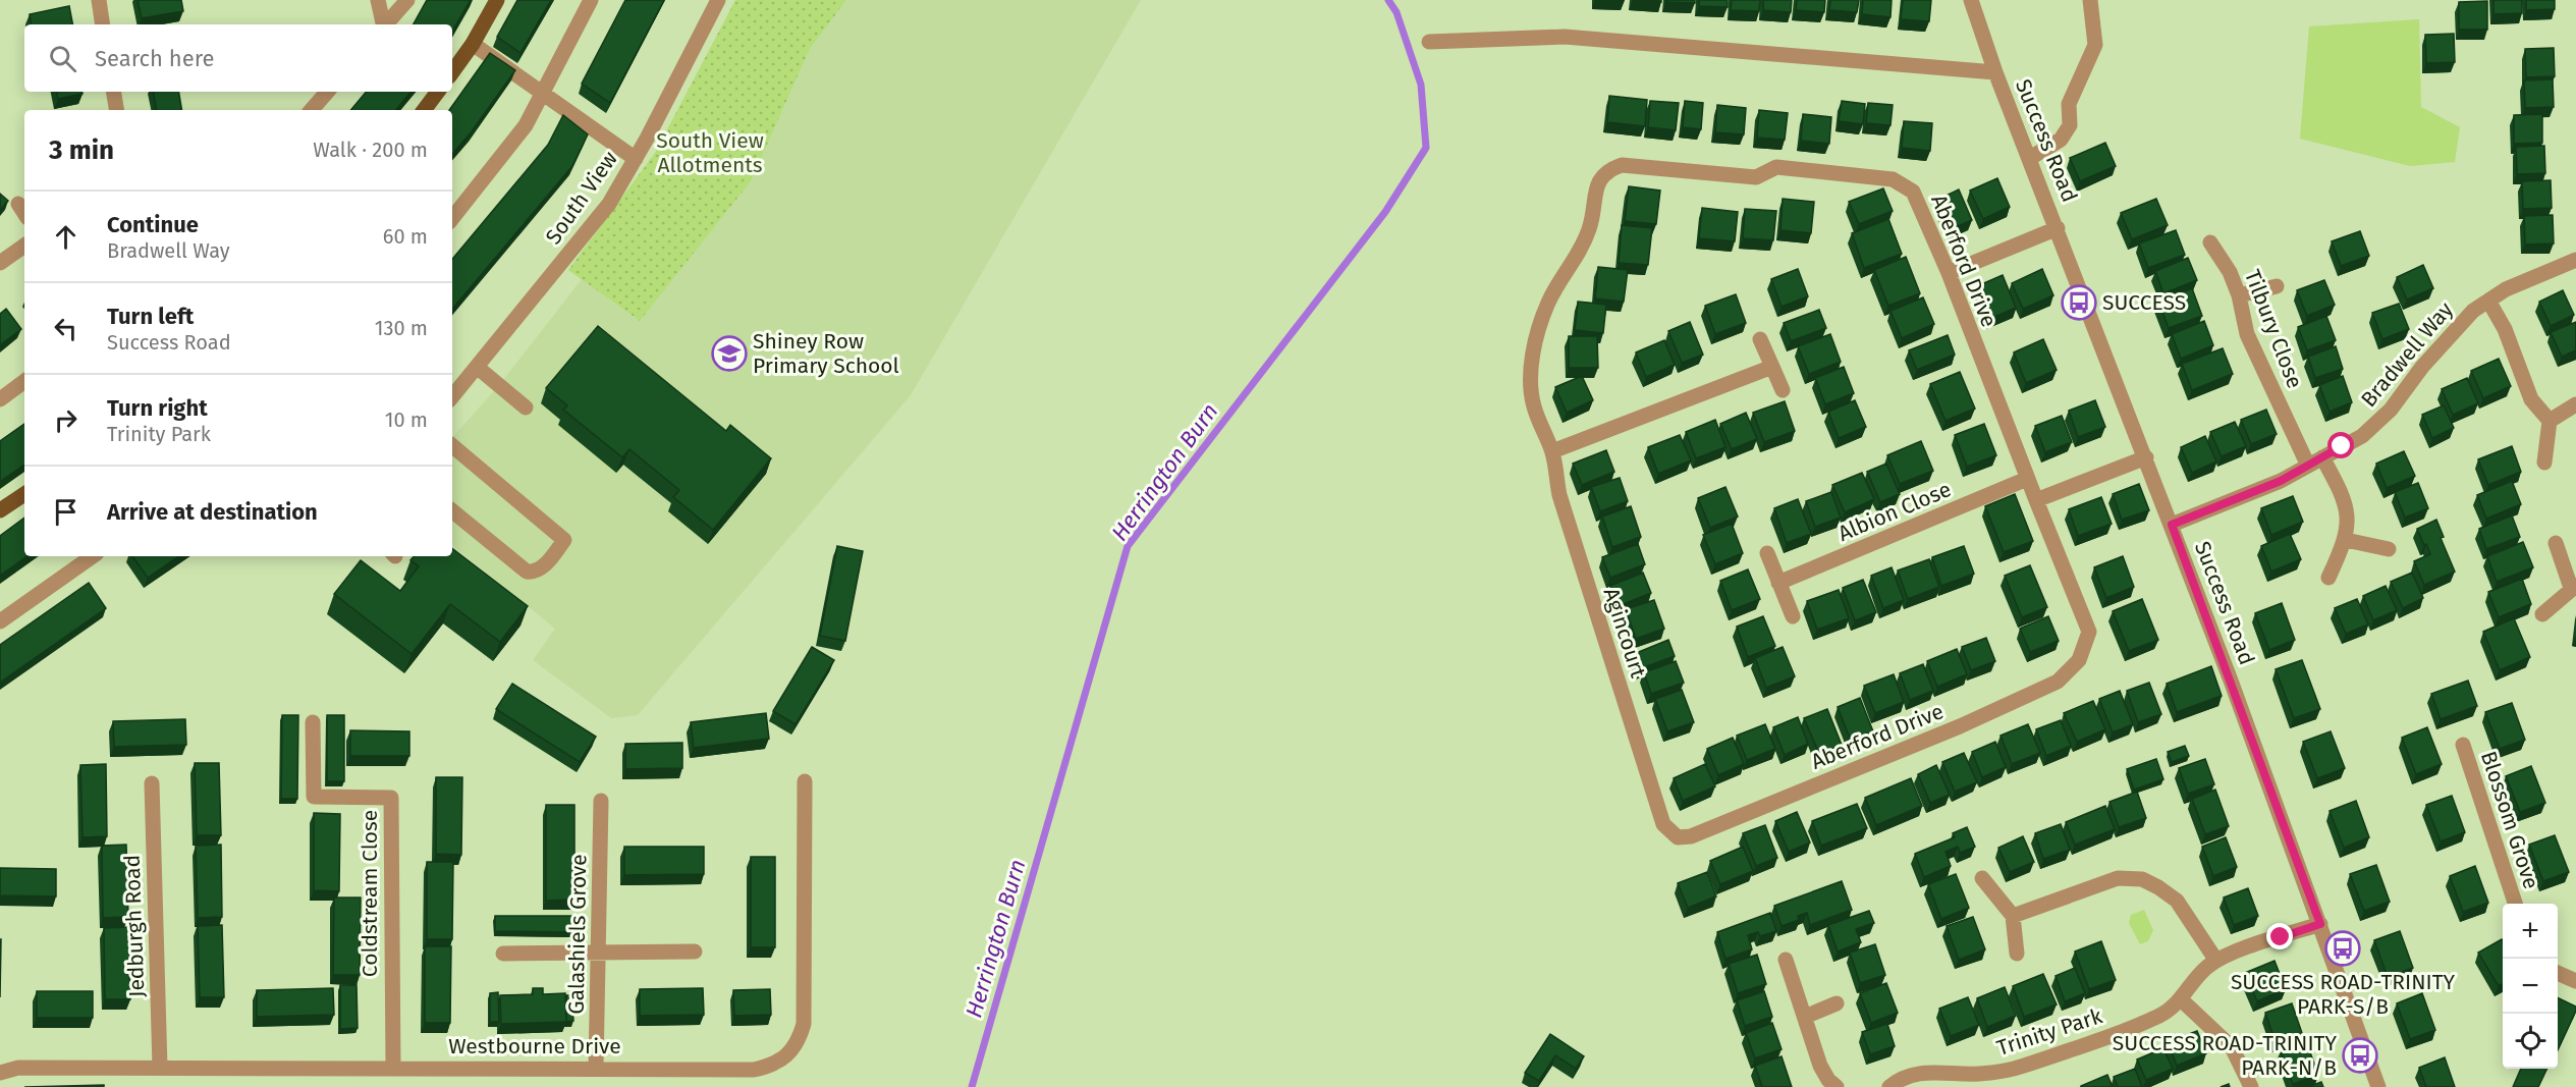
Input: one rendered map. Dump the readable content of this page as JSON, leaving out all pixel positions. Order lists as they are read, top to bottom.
{
  "streets": {
    "street": [
      "Success Road",
      "South View",
      "Aberford Drive",
      "Tilbury Close",
      "Bradwell Way",
      "Albion Close",
      "Agincourt",
      "Blossom Grove",
      "Coldstream Close",
      "Jedburgh Road",
      "Galashiels Grove",
      "Trinity Park",
      "Westbourne Drive"
    ]
  },
  "crossings": [
    ["Success Road", "Bradwell Way"],
    ["Success Road", "Trinity Park"],
    ["Aberford Drive", "Albion Close"],
    ["Aberford Drive", "Agincourt"],
    ["Tilbury Close", "Bradwell Way"],
    ["Coldstream Close", "Westbourne Drive"],
    ["Jedburgh Road", "Westbourne Drive"],
    ["Galashiels Grove", "Westbourne Drive"]
  ],
  "water": ["Herrington Burn"],
  "parks": ["South View Allotments"],
  "places": {
    "bus stop": ["SUCCESS", "SUCCESS ROAD-TRINITY PARK-S/B", "SUCCESS ROAD-TRINITY PARK-N/B"],
    "school or university": ["Shiney Row Primary School"]
  },
  "page": {
    "search": "Search here",
    "heading": ["3 min", "Walk · 200 m"],
    "list": [
      ["Continue", "Bradwell Way", "60 m"],
      ["Turn left", "Success Road", "130 m"],
      ["Turn right", "Trinity Park", "10 m"],
      "Arrive at destination"
    ],
    "map_buttons": ["+", "−"]
  }
}
